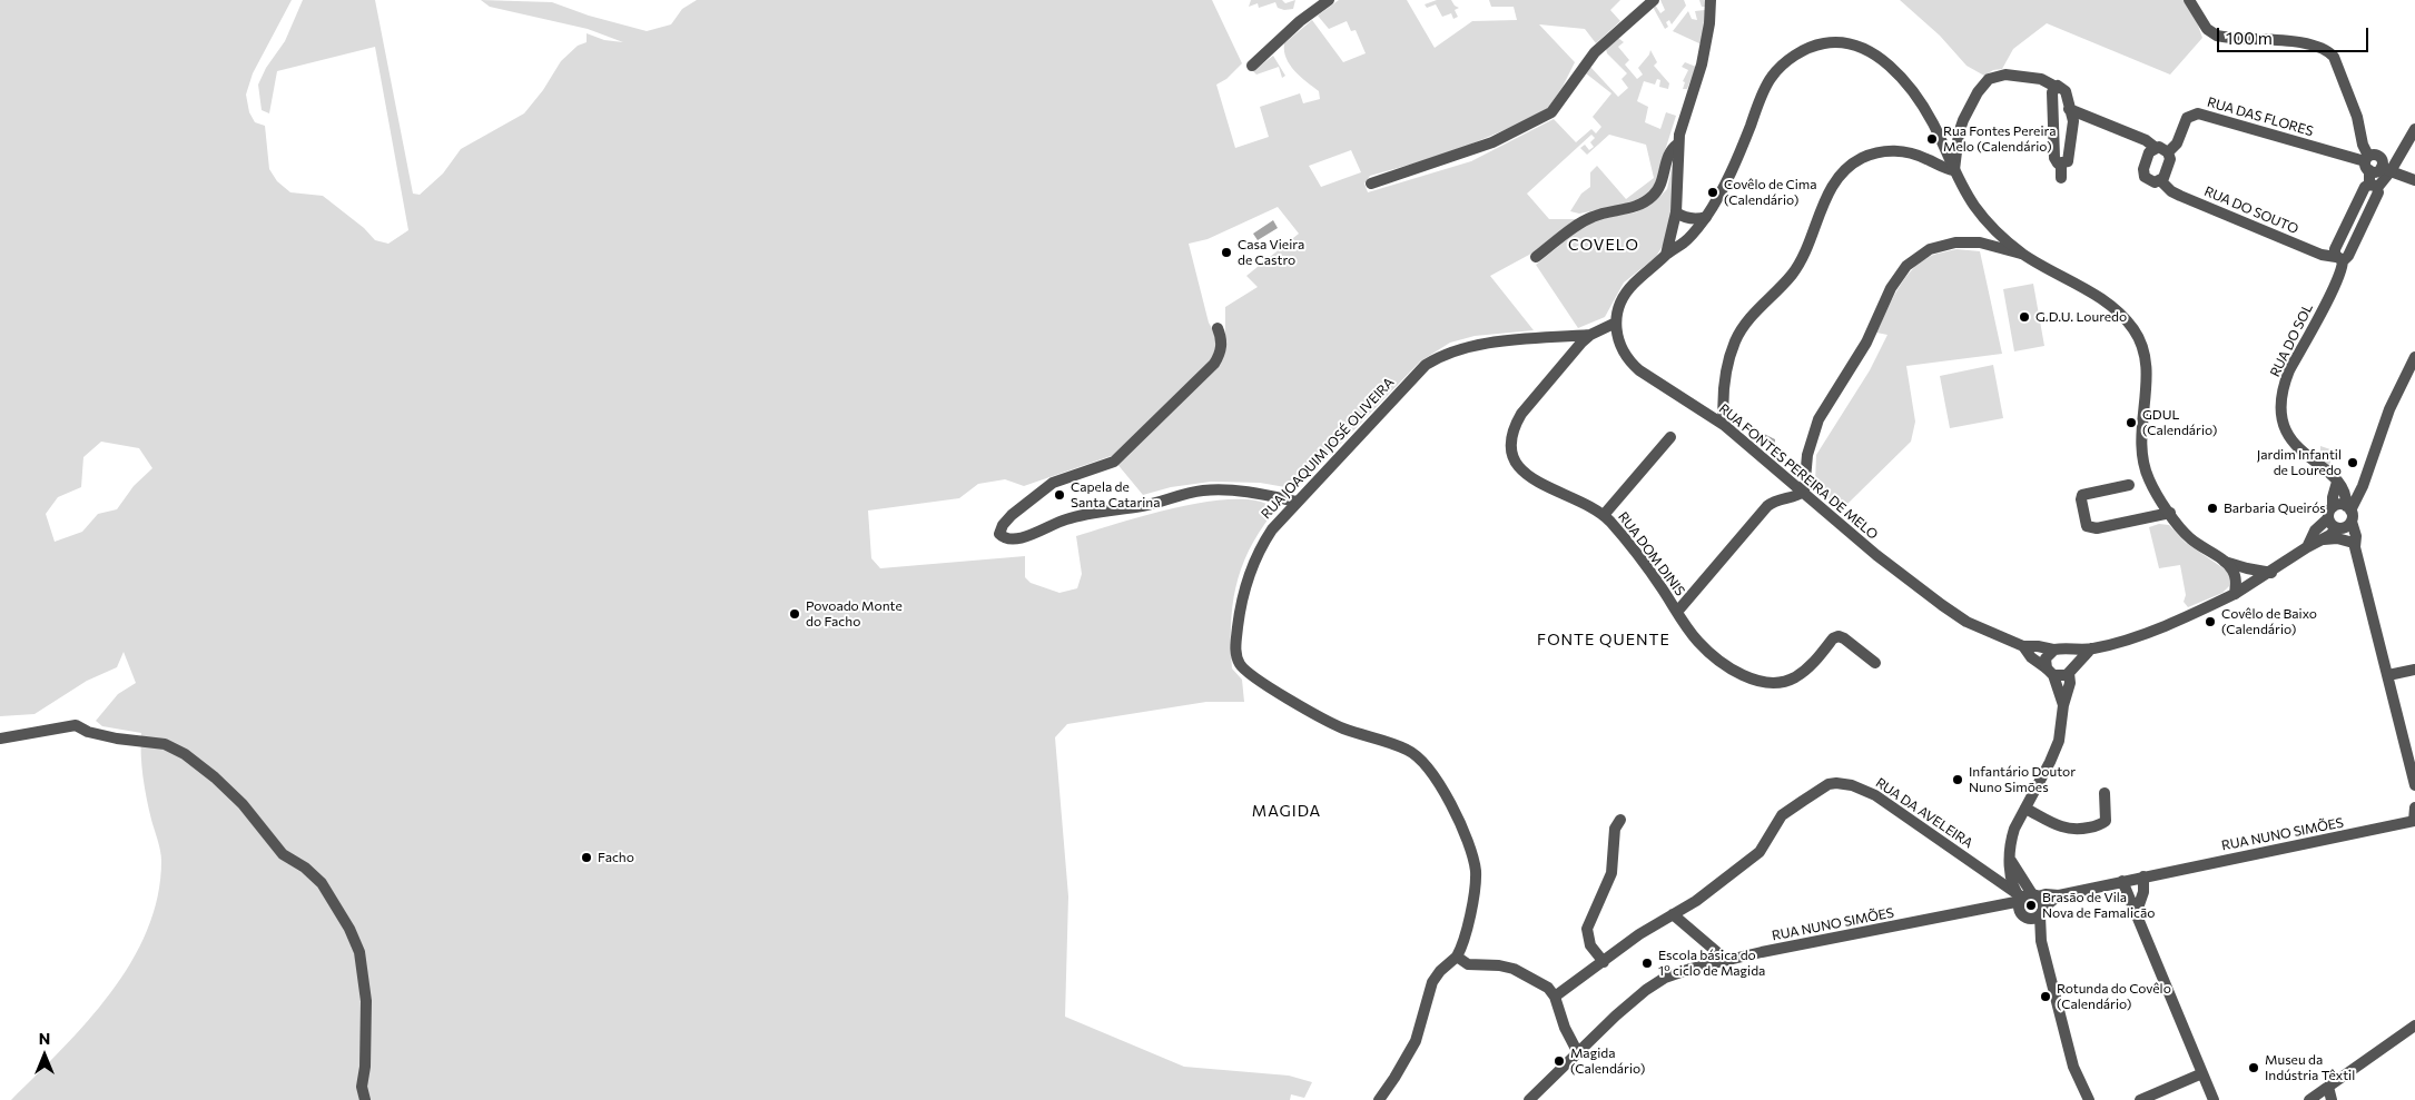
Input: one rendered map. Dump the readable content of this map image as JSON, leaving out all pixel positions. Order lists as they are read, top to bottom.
{
  "streets": {
    "street": [
      "RUA DAS FLORES",
      "RUA DO SOUTO",
      "RUA DO SOL",
      "RUA JOAQUIM JOSÉ OLIVEIRA",
      "RUA FONTES PEREIRA DE MELO",
      "RUA DOM DINIS",
      "RUA DA AVELEIRA",
      "RUA NUNO SIMÕES"
    ]
  },
  "crossings": [
    ["RUA DAS FLORES", "RUA DO SOUTO"],
    ["RUA DAS FLORES", "RUA DO SOL"],
    ["RUA DO SOUTO", "RUA DO SOL"],
    ["RUA JOAQUIM JOSÉ OLIVEIRA", "RUA DOM DINIS"],
    ["RUA FONTES PEREIRA DE MELO", "RUA DOM DINIS"],
    ["RUA DA AVELEIRA", "RUA NUNO SIMÕES"]
  ],
  "districts": ["COVELO", "FONTE QUENTE", "MAGIDA"],
  "places": [
    "Rua Fontes Pereira Melo (Calendário)",
    "Covêlo de Cima (Calendário)",
    "Casa Vieira de Castro",
    "G.D.U. Louredo",
    "GDUL (Calendário)",
    "Jardim Infantil de Louredo",
    "Capela de Santa Catarina",
    "Barbaria Queirós",
    "Povoado Monte do Facho",
    "Covêlo de Baixo (Calendário)",
    "Infantário Doutor Nuno Simões",
    "Facho",
    "Brasão de Vila Nova de Famalicão",
    "Escola básica do 1º ciclo de Magida",
    "Rotunda do Covêlo (Calendário)",
    "Magida (Calendário)",
    "Museu da Indústria Têxtil"
  ],
  "scale_bar": "100 m",
  "north": "top"
}
